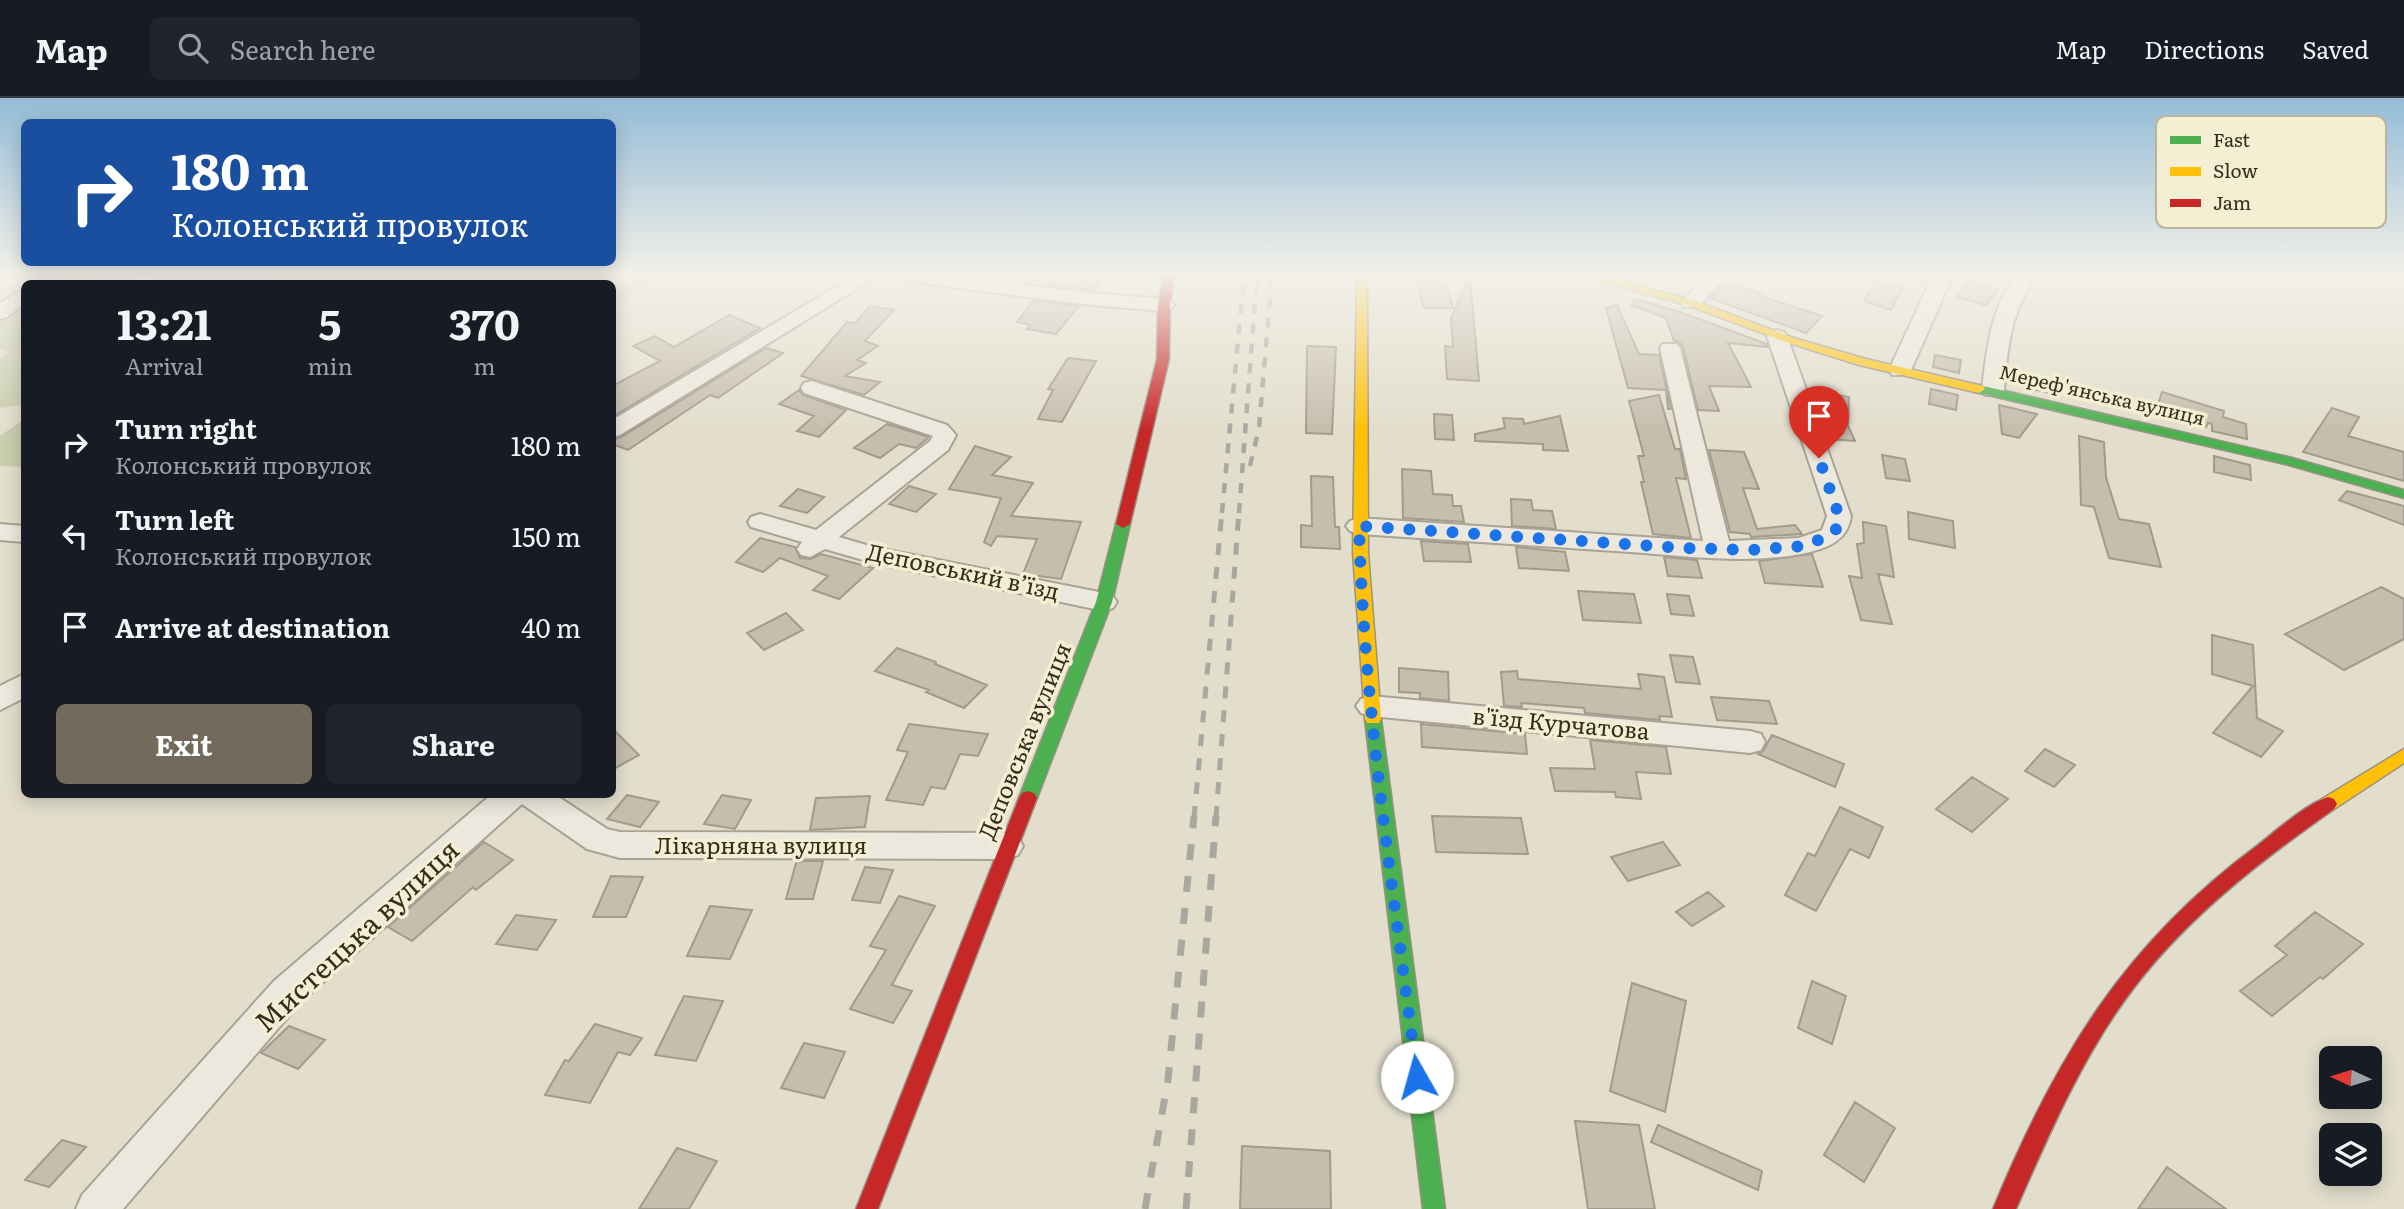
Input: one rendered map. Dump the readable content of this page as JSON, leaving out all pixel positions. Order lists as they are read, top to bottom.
{
  "streets": {
    "street": [
      "Мереф'янська вулиця",
      "Деповський в’їзд",
      "в'їзд Курчатова",
      "Деповська вулиця",
      "Лікарняна вулиця",
      "Мистецька вулиця"
    ]
  },
  "crossings": [
    ["Деповський в’їзд", "Деповська вулиця"],
    ["Деповська вулиця", "Лікарняна вулиця"]
  ],
  "legend": ["Fast", "Slow", "Jam"],
  "north": "left",
  "page": {
    "header": "Map",
    "search": "Search here",
    "nav": ["Map", "Directions", "Saved"],
    "turn": ["180 m", "Колонський провулок"],
    "eta": [
      "13:21",
      "Arrival",
      "5",
      "min",
      "370",
      "m"
    ],
    "list": [
      {
        "name": "Turn right",
        "note": "Колонський провулок",
        "value": "180 m"
      },
      {
        "name": "Turn left",
        "note": "Колонський провулок",
        "value": "150 m"
      },
      {
        "name": "Arrive at destination",
        "value": "40 m"
      }
    ],
    "buttons": ["Exit", "Share"]
  }
}
